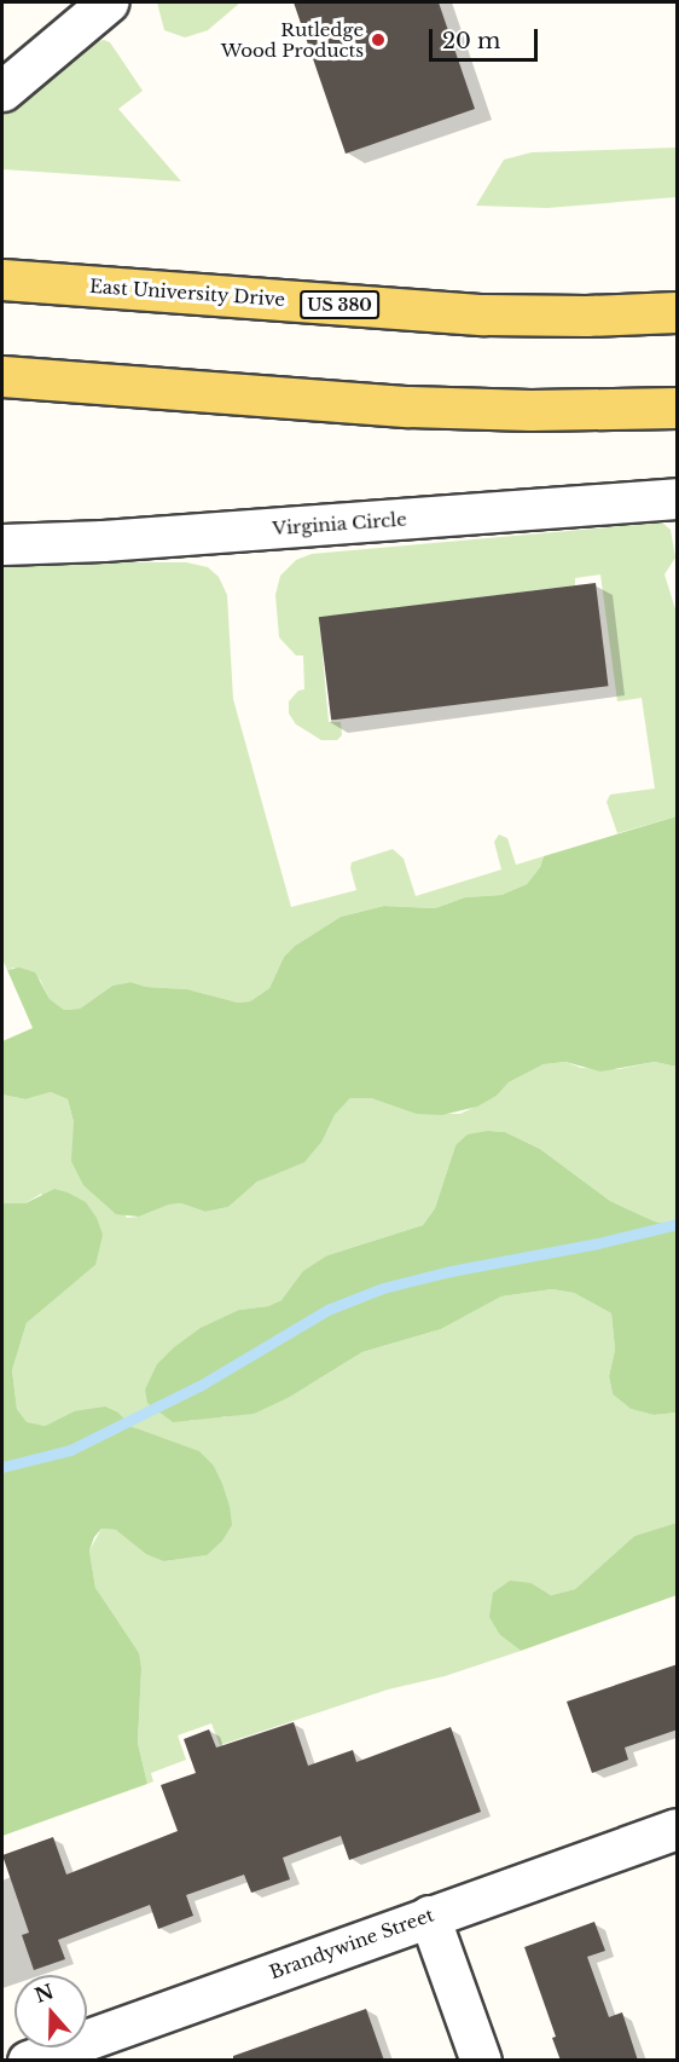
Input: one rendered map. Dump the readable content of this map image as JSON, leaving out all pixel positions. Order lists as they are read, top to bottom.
{
  "streets": {
    "main road": ["East University Drive", "US 380"],
    "street": ["Virginia Circle", "Brandywine Street"]
  },
  "places": ["Rutledge Wood Products"],
  "scale_bar": "20 m",
  "north": "top"
}
